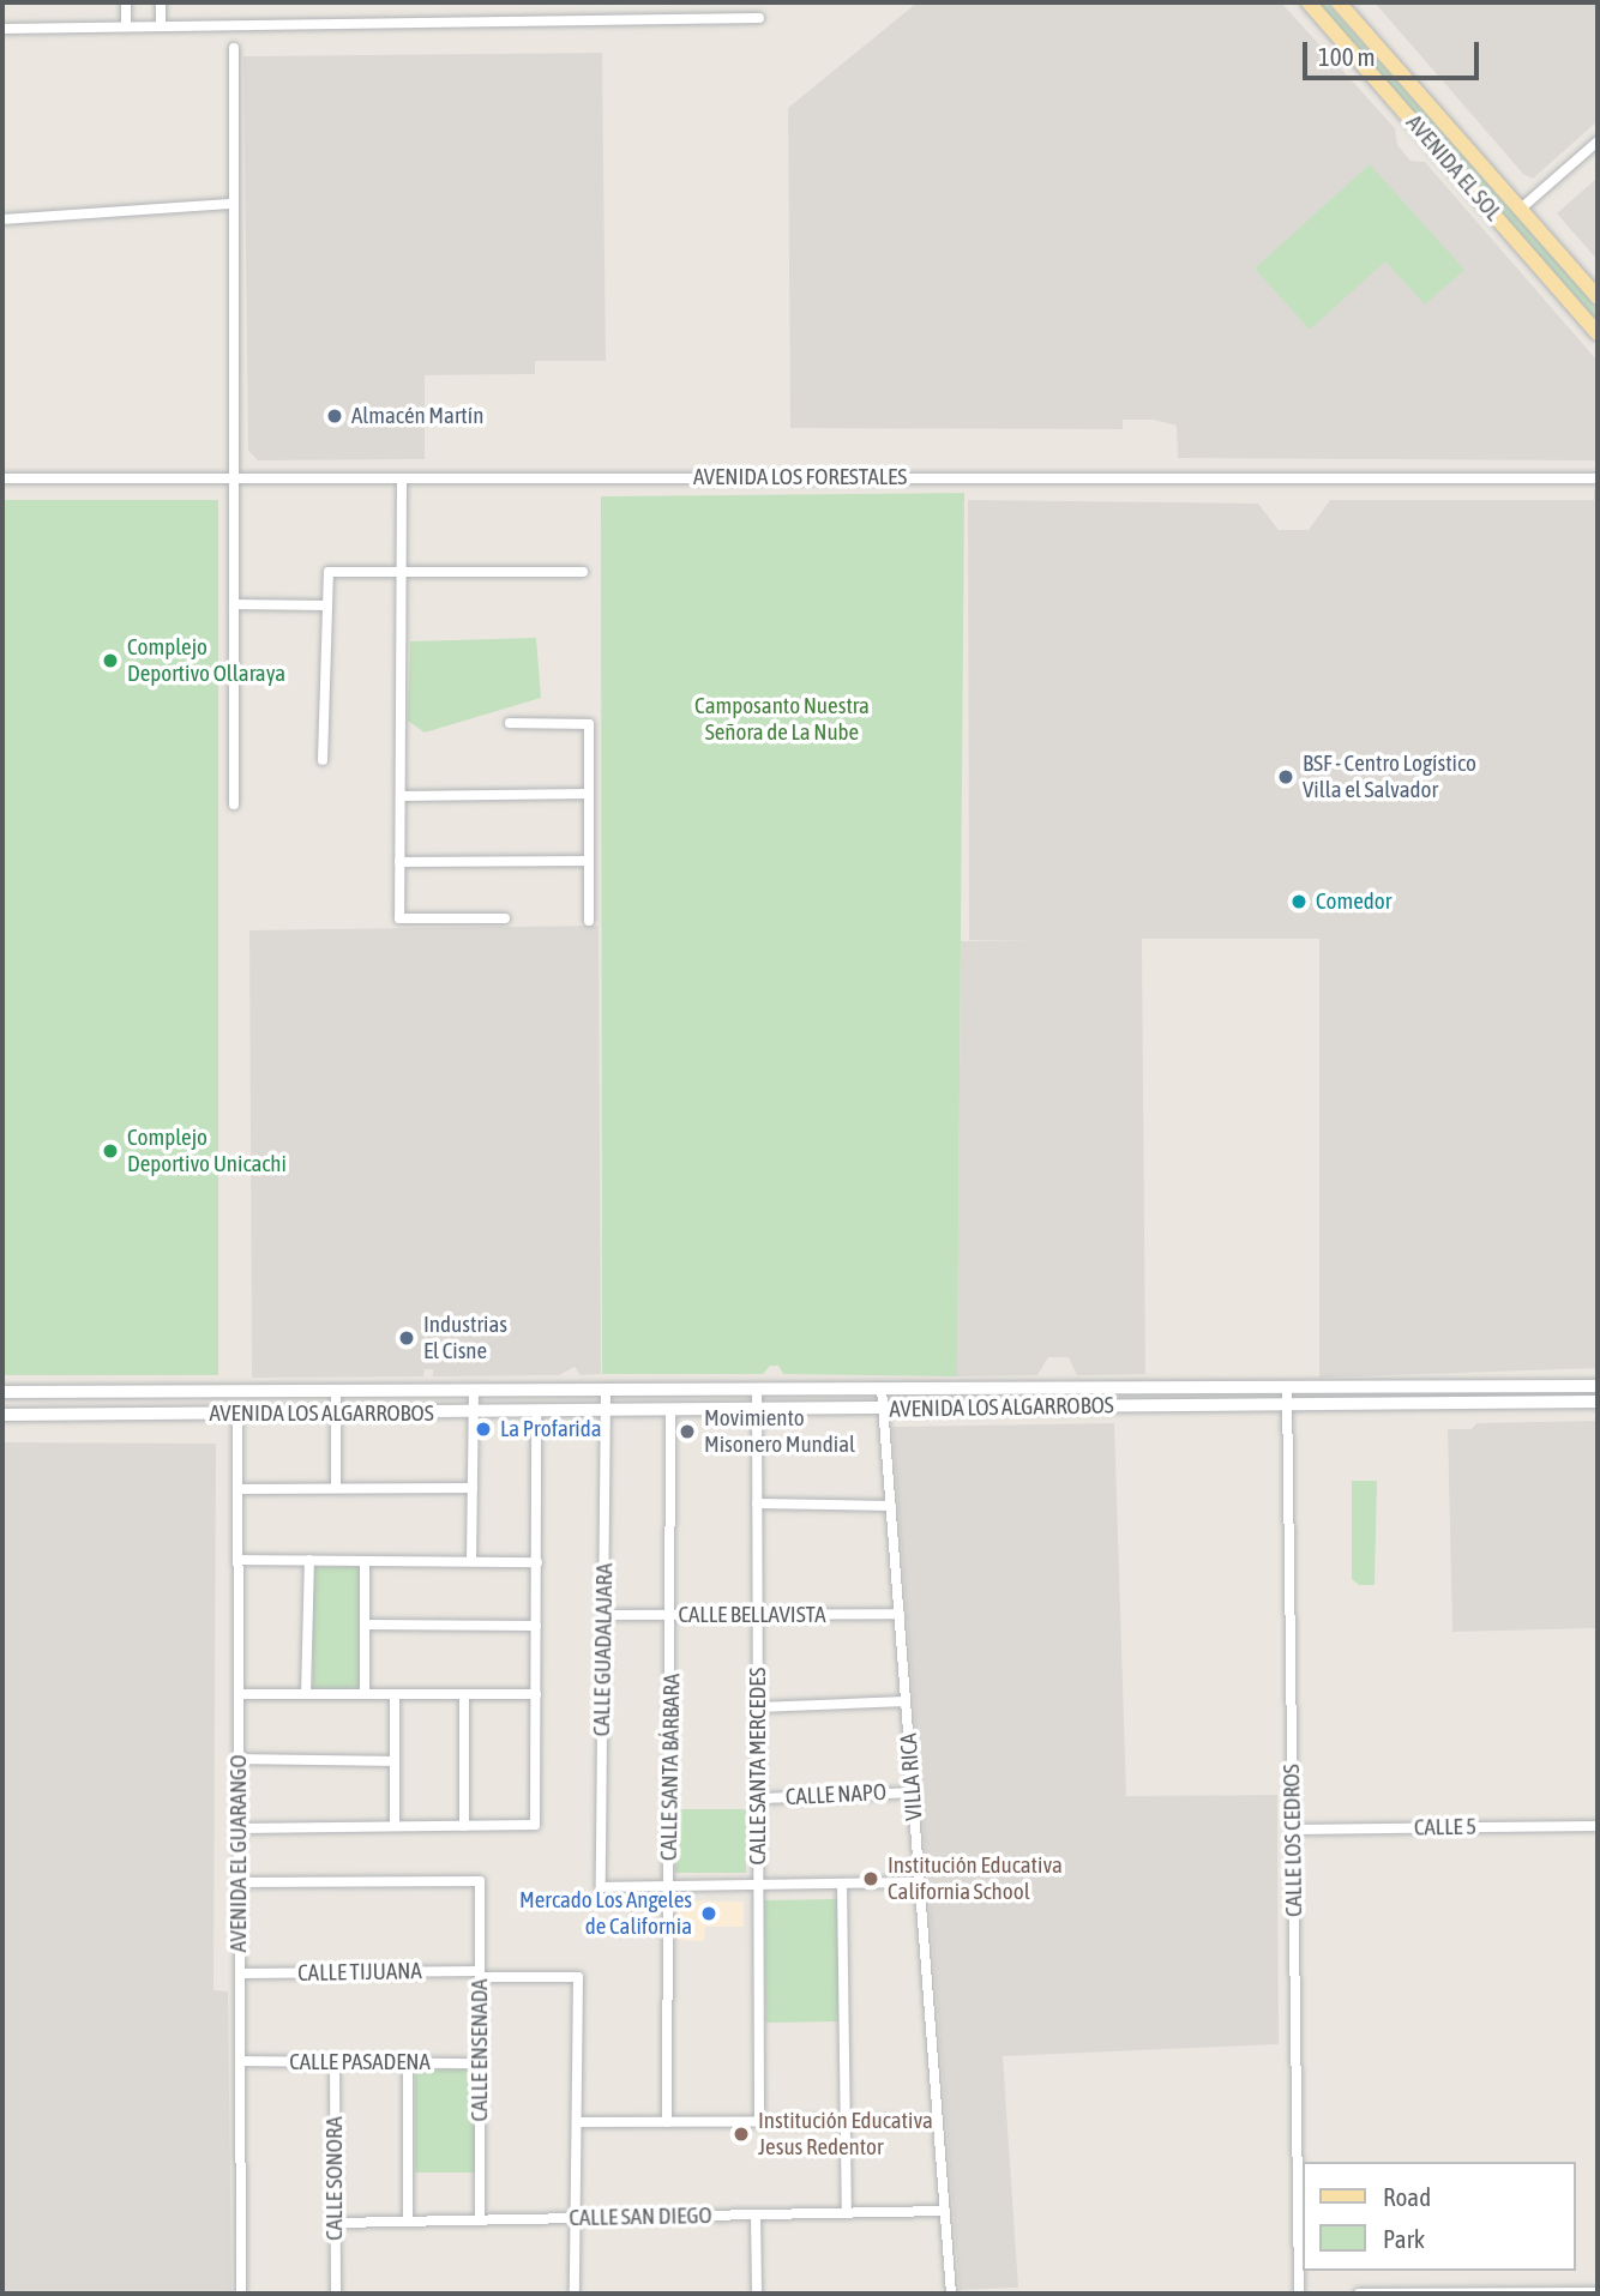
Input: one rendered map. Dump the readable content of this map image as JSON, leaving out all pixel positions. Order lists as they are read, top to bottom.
{
  "streets": {
    "main road": ["AVENIDA EL SOL"],
    "street": [
      "AVENIDA LOS FORESTALES",
      "AVENIDA LOS ALGARROBOS",
      "CALLE BELLAVISTA",
      "CALLE GUADALAJARA",
      "CALLE SANTA MERCEDES",
      "CALLE SANTA BÁRBARA",
      "VILLA RICA",
      "CALLE NAPO",
      "CALLE 5",
      "CALLE LOS CEDROS",
      "AVENIDA EL GUARANGO",
      "CALLE TIJUANA",
      "CALLE ENSENADA",
      "CALLE PASADENA",
      "CALLE SONORA",
      "CALLE SAN DIEGO"
    ]
  },
  "crossings": [
    ["AVENIDA LOS ALGARROBOS", "CALLE GUADALAJARA"],
    ["AVENIDA LOS ALGARROBOS", "CALLE SANTA MERCEDES"],
    ["AVENIDA LOS ALGARROBOS", "CALLE SANTA BÁRBARA"],
    ["AVENIDA LOS ALGARROBOS", "VILLA RICA"],
    ["AVENIDA LOS ALGARROBOS", "CALLE LOS CEDROS"],
    ["AVENIDA LOS ALGARROBOS", "AVENIDA EL GUARANGO"],
    ["CALLE BELLAVISTA", "CALLE GUADALAJARA"],
    ["CALLE BELLAVISTA", "CALLE SANTA MERCEDES"],
    ["CALLE BELLAVISTA", "CALLE SANTA BÁRBARA"],
    ["CALLE BELLAVISTA", "VILLA RICA"],
    ["CALLE GUADALAJARA", "CALLE SANTA BÁRBARA"],
    ["CALLE SANTA MERCEDES", "CALLE NAPO"],
    ["VILLA RICA", "CALLE NAPO"],
    ["VILLA RICA", "CALLE SAN DIEGO"],
    ["CALLE 5", "CALLE LOS CEDROS"],
    ["AVENIDA EL GUARANGO", "CALLE TIJUANA"],
    ["AVENIDA EL GUARANGO", "CALLE ENSENADA"],
    ["AVENIDA EL GUARANGO", "CALLE PASADENA"],
    ["CALLE TIJUANA", "CALLE ENSENADA"],
    ["CALLE ENSENADA", "CALLE PASADENA"],
    ["CALLE ENSENADA", "CALLE SAN DIEGO"],
    ["CALLE PASADENA", "CALLE SONORA"],
    ["CALLE SONORA", "CALLE SAN DIEGO"]
  ],
  "parks": ["Camposanto Nuestra Señora de La Nube"],
  "places": [
    "Almacén Martín",
    "Complejo Deportivo Ollaraya",
    "BSF - Centro Logístico Villa el Salvador",
    "Comedor",
    "Complejo Deportivo Unicachi",
    "Industrias El Cisne",
    "La Profarida",
    "Movimiento Misonero Mundial",
    "Institución Educativa California School",
    "Mercado Los Angeles de California",
    "Institución Educativa Jesus Redentor"
  ],
  "legend": ["Road", "Park"],
  "scale_bar": "100 m"
}
